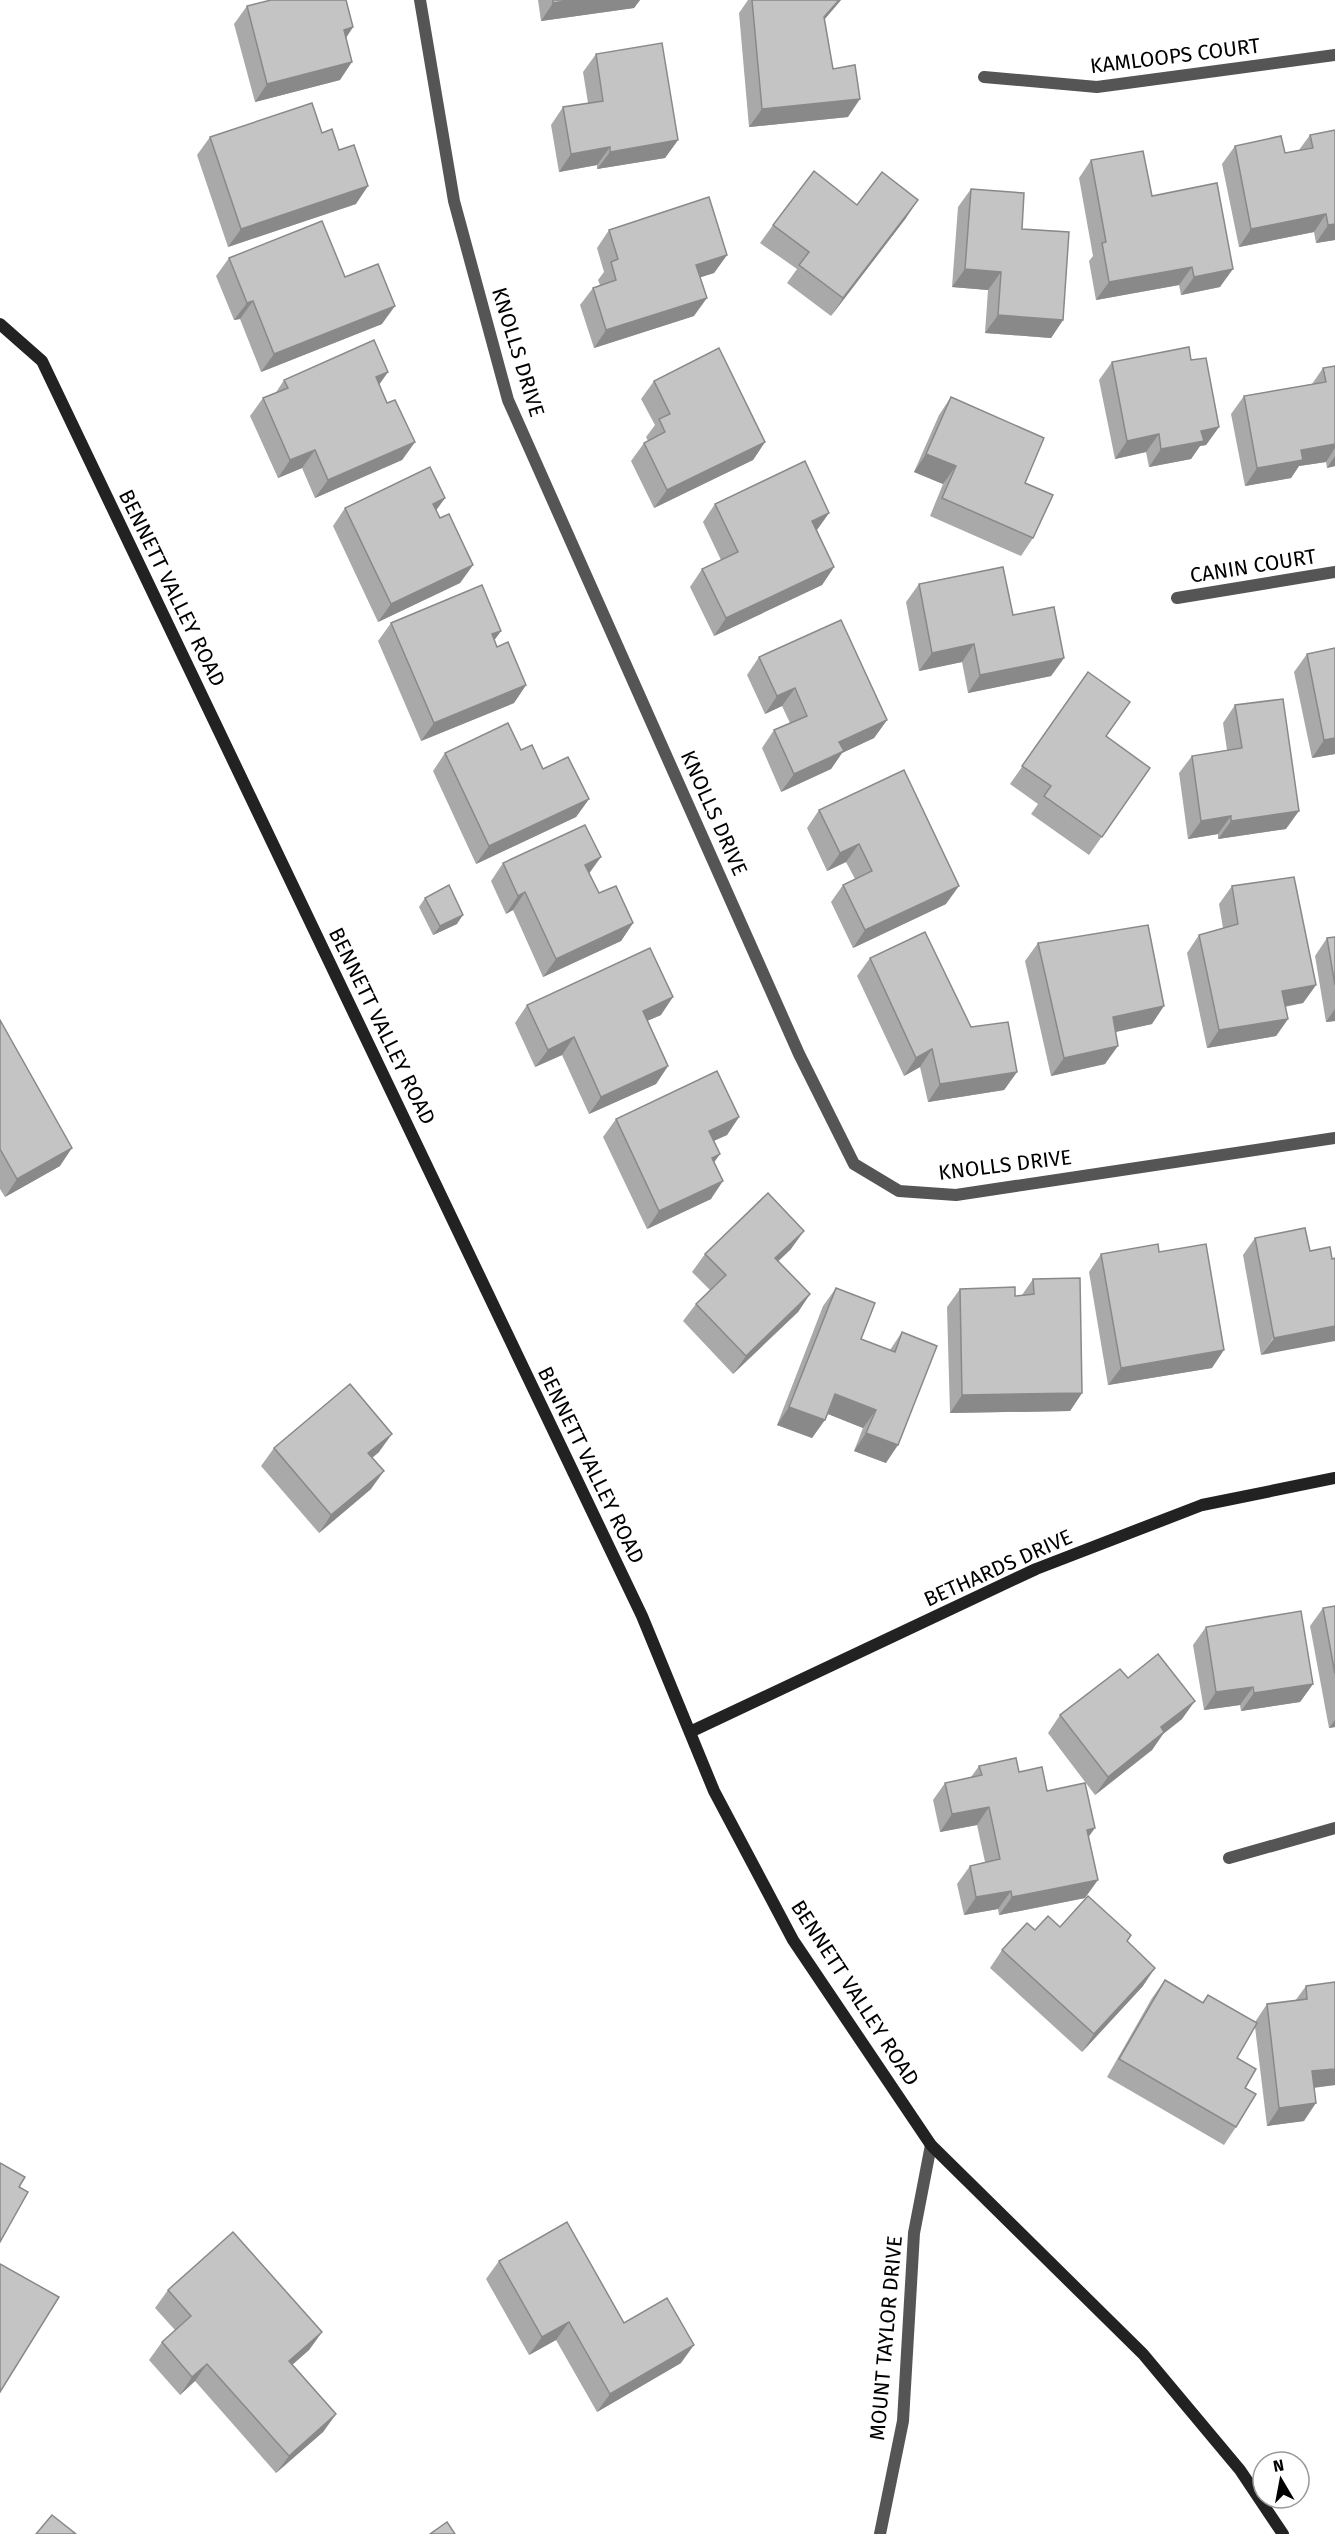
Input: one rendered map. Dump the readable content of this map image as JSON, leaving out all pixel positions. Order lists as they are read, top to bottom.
{
  "streets": {
    "street": [
      "KAMLOOPS COURT",
      "KNOLLS DRIVE",
      "CANIN COURT",
      "BENNETT VALLEY ROAD",
      "BETHARDS DRIVE",
      "MOUNT TAYLOR DRIVE"
    ]
  },
  "crossings": [
    ["BENNETT VALLEY ROAD", "BETHARDS DRIVE"],
    ["BENNETT VALLEY ROAD", "MOUNT TAYLOR DRIVE"]
  ],
  "north": "top"
}
